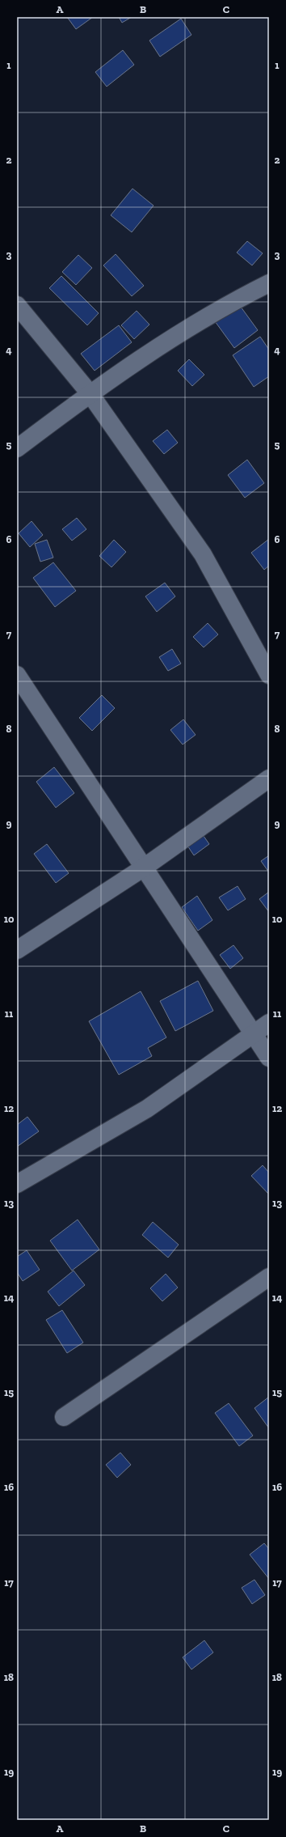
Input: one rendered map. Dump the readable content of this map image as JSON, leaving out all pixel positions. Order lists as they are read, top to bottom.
{
  "grid": {
    "columns": ["A", "B", "C"],
    "rows": [
      "1",
      "2",
      "3",
      "4",
      "5",
      "6",
      "7",
      "8",
      "9",
      "10",
      "11",
      "12",
      "13",
      "14",
      "15",
      "16",
      "17",
      "18",
      "19"
    ]
  }
}
